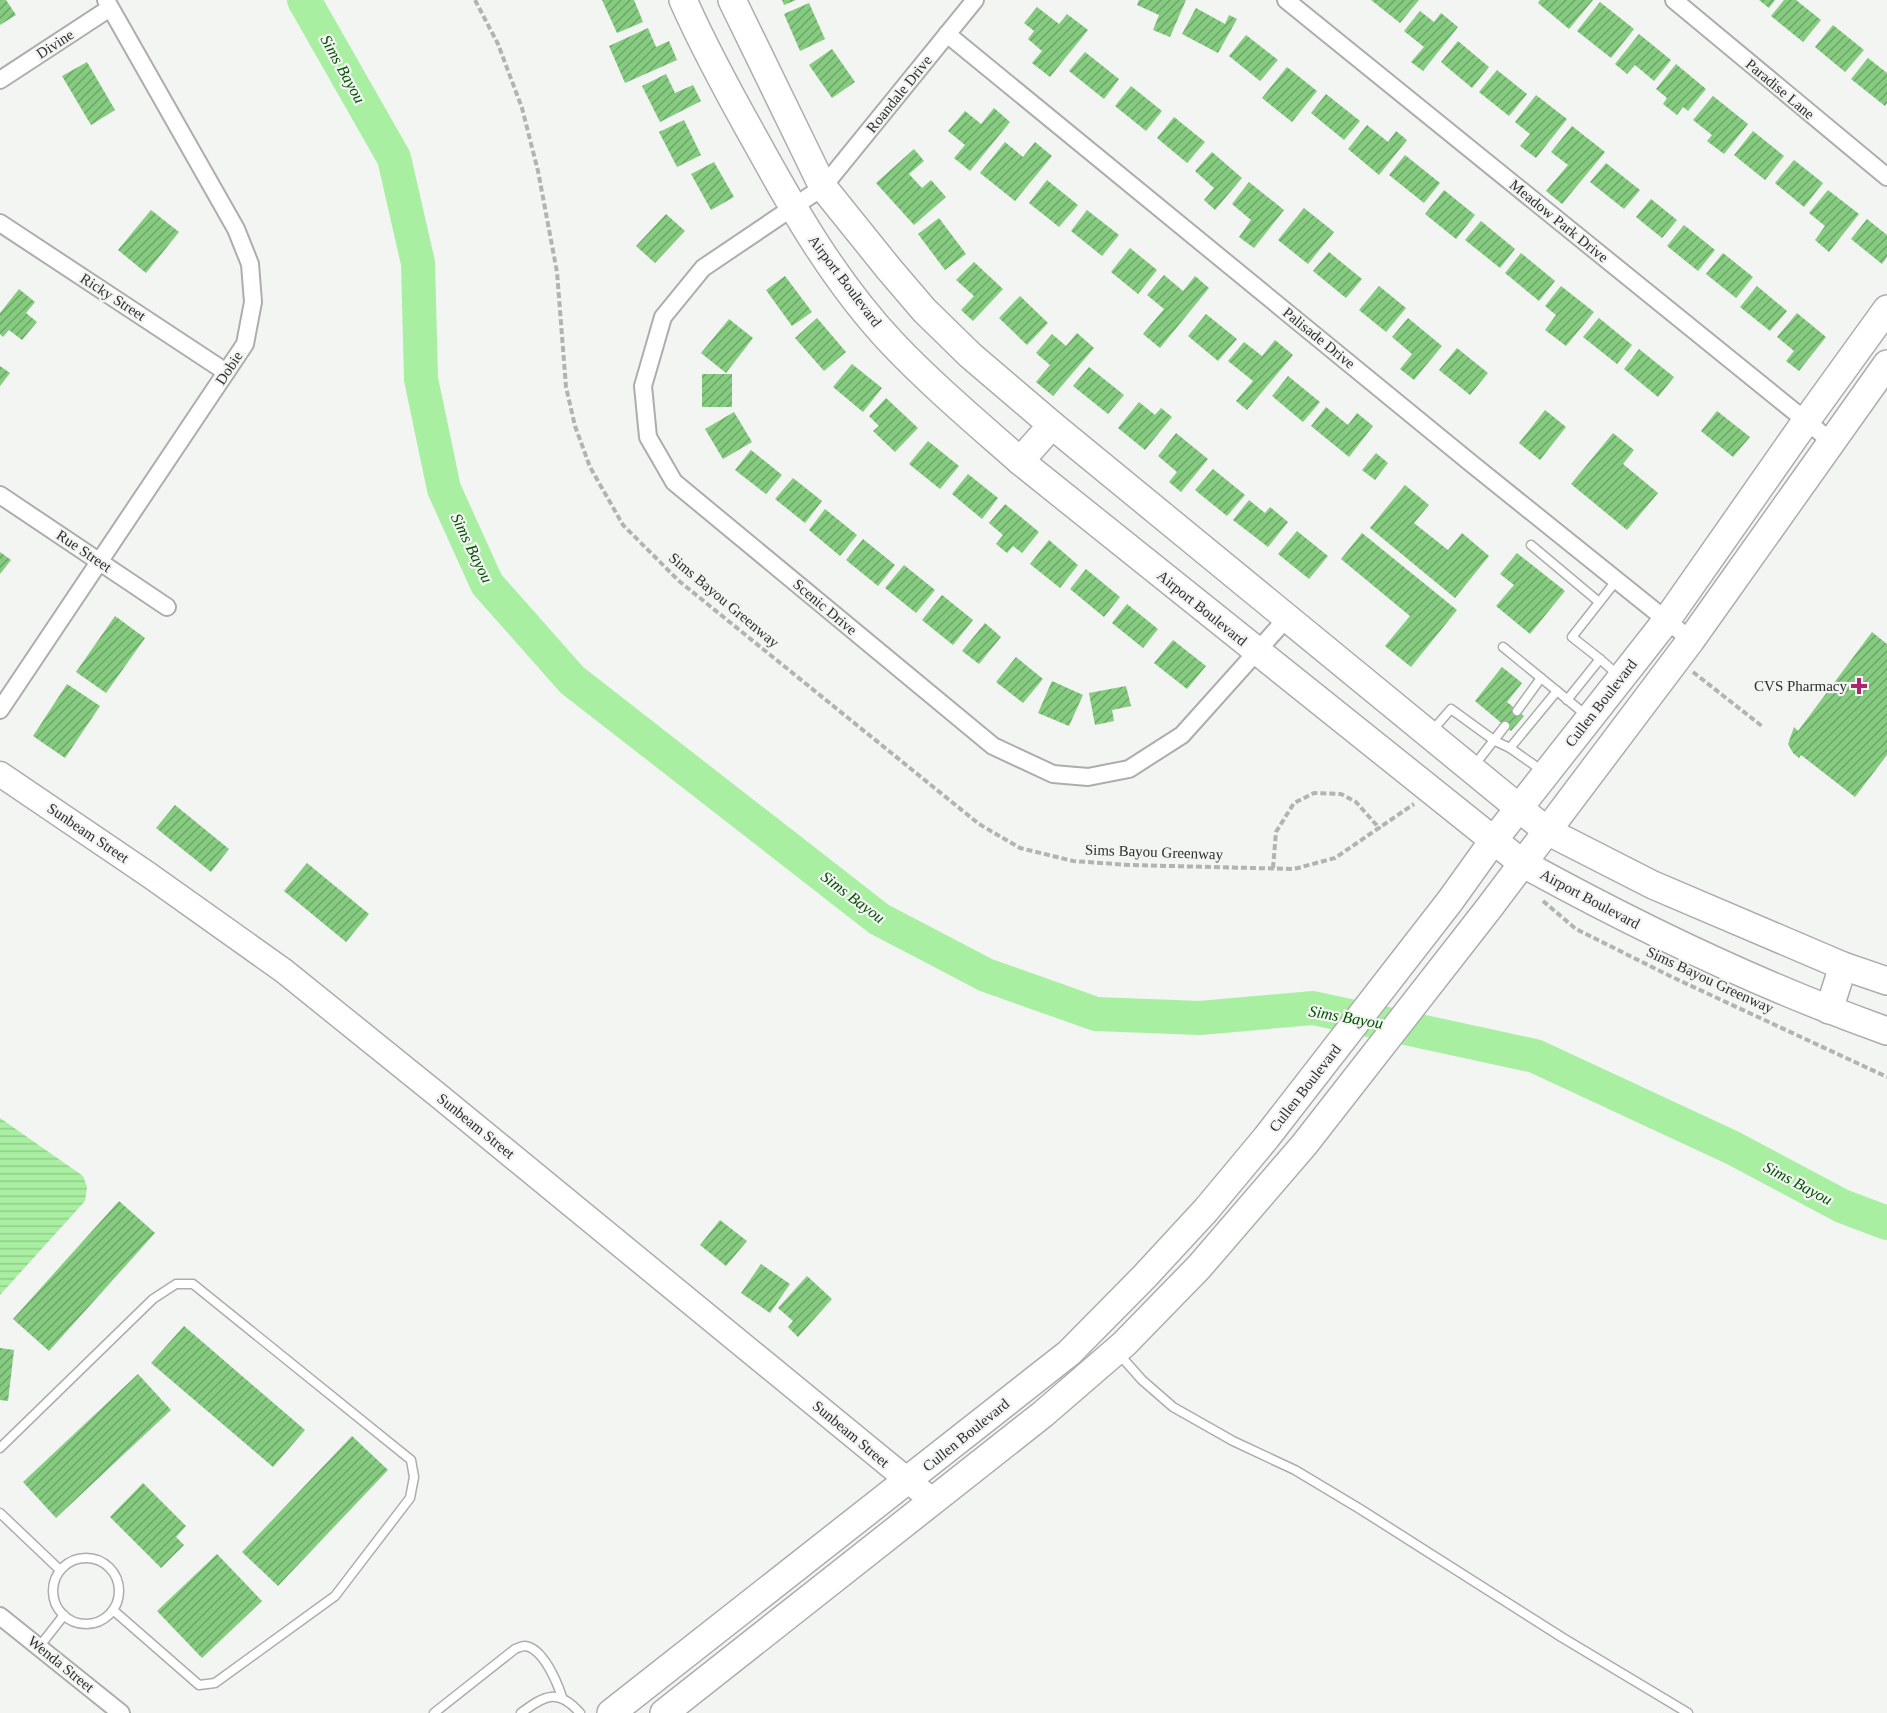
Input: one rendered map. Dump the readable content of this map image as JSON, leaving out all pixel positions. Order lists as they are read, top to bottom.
{
  "streets": {
    "main road": ["Airport Boulevard", "Cullen Boulevard"],
    "street": [
      "Divine",
      "Paradise Lane",
      "Roandale Drive",
      "Meadow Park Drive",
      "Ricky Street",
      "Palisade Drive",
      "Dobie",
      "Rue Street",
      "Scenic Drive",
      "Sunbeam Street",
      "Wenda Street"
    ],
    "path": ["Sims Bayou Greenway"]
  },
  "crossings": [
    ["Divine", "Dobie"],
    ["Roandale Drive", "Palisade Drive"],
    ["Roandale Drive", "Scenic Drive"],
    ["Meadow Park Drive", "Cullen Boulevard"],
    ["Airport Boulevard", "Scenic Drive"],
    ["Airport Boulevard", "Cullen Boulevard"],
    ["Ricky Street", "Dobie"],
    ["Palisade Drive", "Cullen Boulevard"],
    ["Dobie", "Rue Street"],
    ["Cullen Boulevard", "Sunbeam Street"]
  ],
  "water": ["Sims Bayou"],
  "places": {
    "health": ["CVS Pharmacy"]
  }
}
